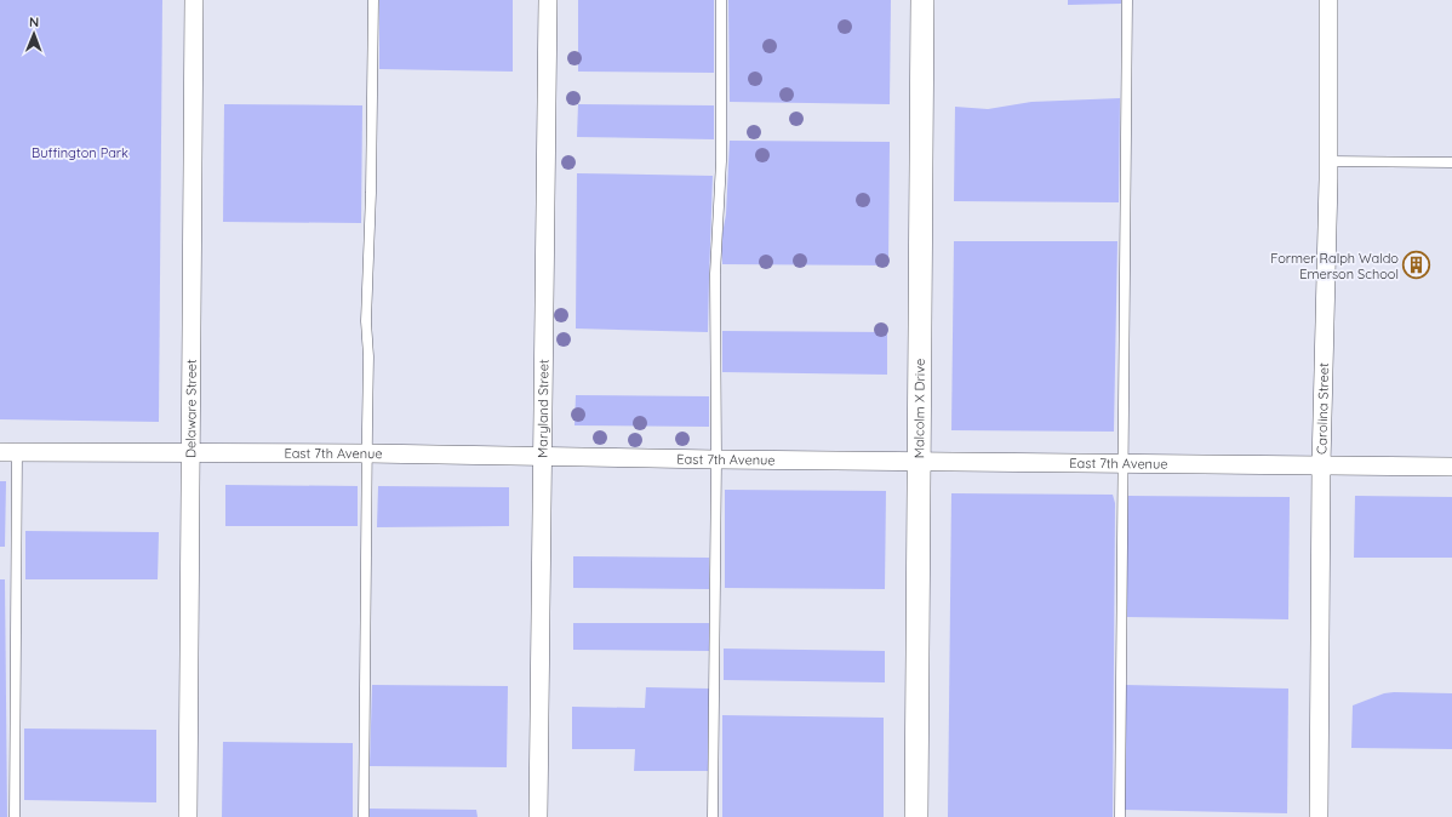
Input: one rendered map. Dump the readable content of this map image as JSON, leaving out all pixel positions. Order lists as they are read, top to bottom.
{
  "streets": {
    "street": [
      "Delaware Street",
      "Maryland Street",
      "Malcolm X Drive",
      "Carolina Street",
      "East 7th Avenue"
    ]
  },
  "crossings": [
    ["Delaware Street", "East 7th Avenue"],
    ["Maryland Street", "East 7th Avenue"],
    ["Malcolm X Drive", "East 7th Avenue"],
    ["Carolina Street", "East 7th Avenue"]
  ],
  "parks": ["Buffington Park"],
  "places": {
    "building": ["Former Ralph Waldo Emerson School"]
  },
  "north": "top"
}
